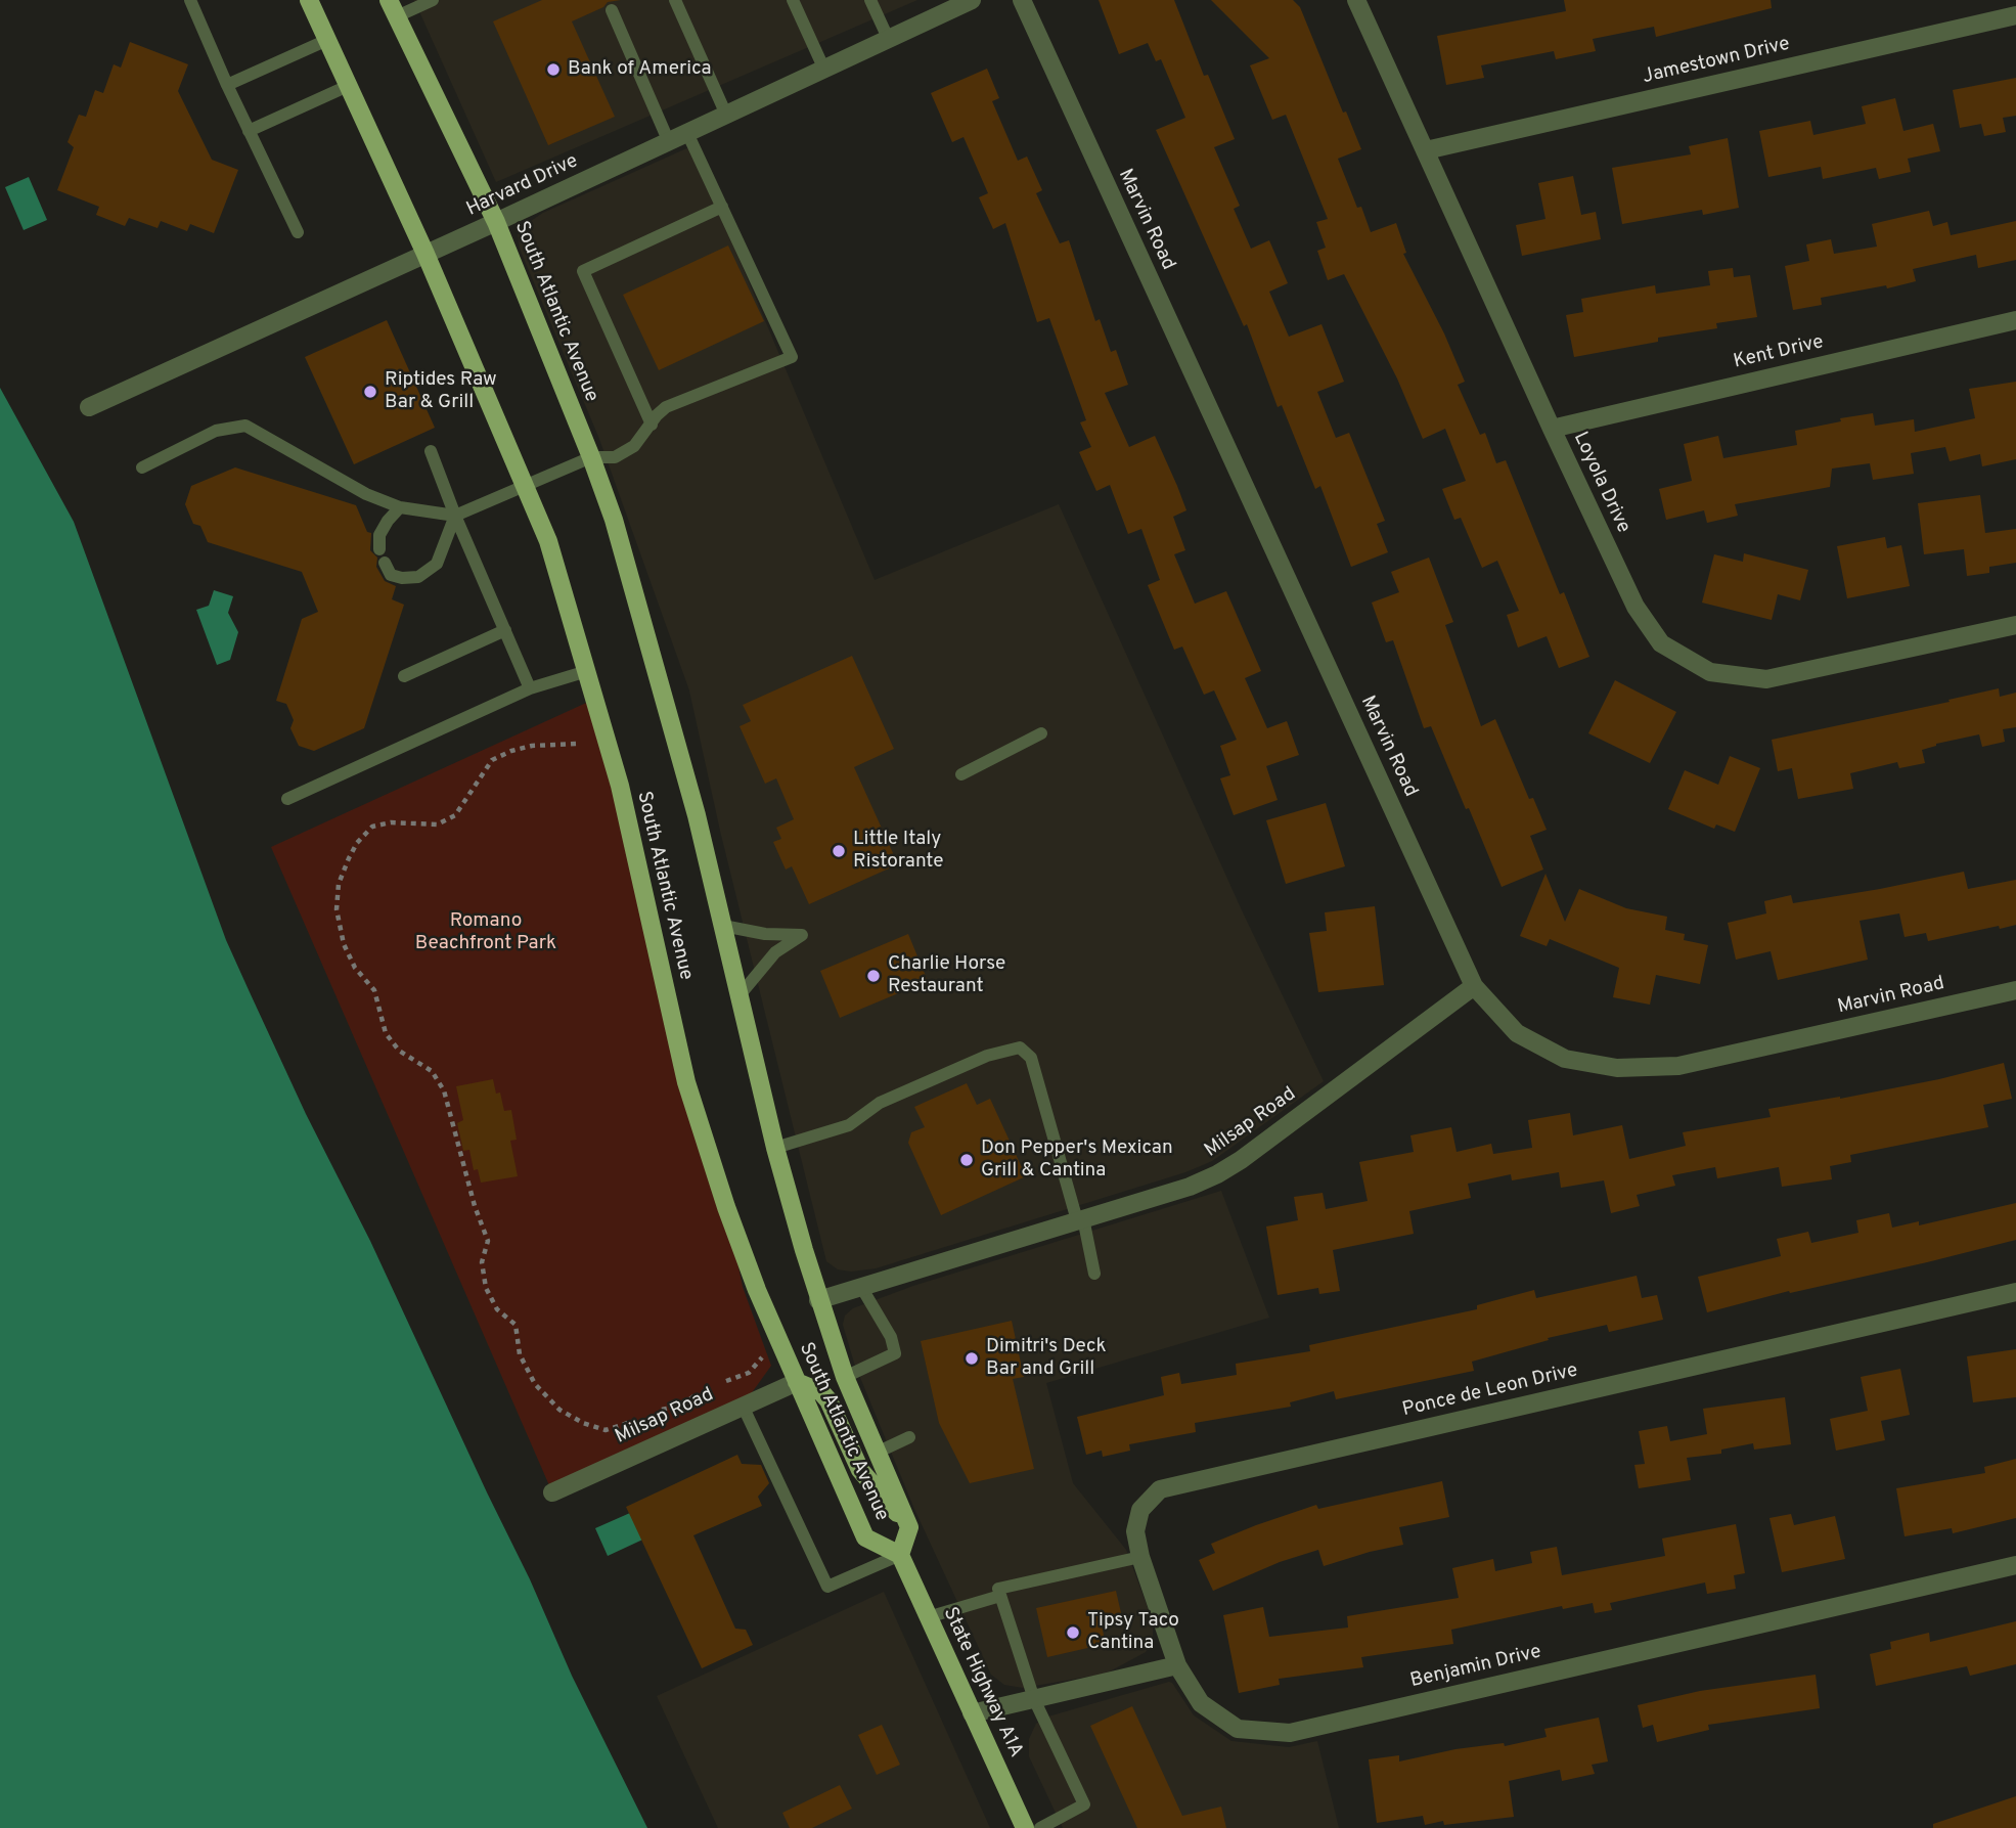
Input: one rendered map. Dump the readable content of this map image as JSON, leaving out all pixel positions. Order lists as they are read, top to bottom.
{
  "streets": {
    "main road": ["South Atlantic Avenue", "State Highway A1A"],
    "street": [
      "Jamestown Drive",
      "Harvard Drive",
      "Marvin Road",
      "Kent Drive",
      "Loyola Drive",
      "Milsap Road",
      "Ponce de Leon Drive",
      "Benjamin Drive"
    ]
  },
  "crossings": [
    ["Jamestown Drive", "Loyola Drive"],
    ["Harvard Drive", "South Atlantic Avenue"],
    ["Marvin Road", "Milsap Road"],
    ["South Atlantic Avenue", "Milsap Road"],
    ["South Atlantic Avenue", "State Highway A1A"],
    ["Kent Drive", "Loyola Drive"],
    ["Ponce de Leon Drive", "Benjamin Drive"]
  ],
  "parks": ["Romano Beachfront Park"],
  "places": [
    "Bank of America",
    "Riptides Raw Bar & Grill",
    "Little Italy Ristorante",
    "Charlie Horse Restaurant",
    "Don Pepper's Mexican Grill & Cantina",
    "Dimitri's Deck Bar and Grill",
    "Tipsy Taco Cantina"
  ]
}
